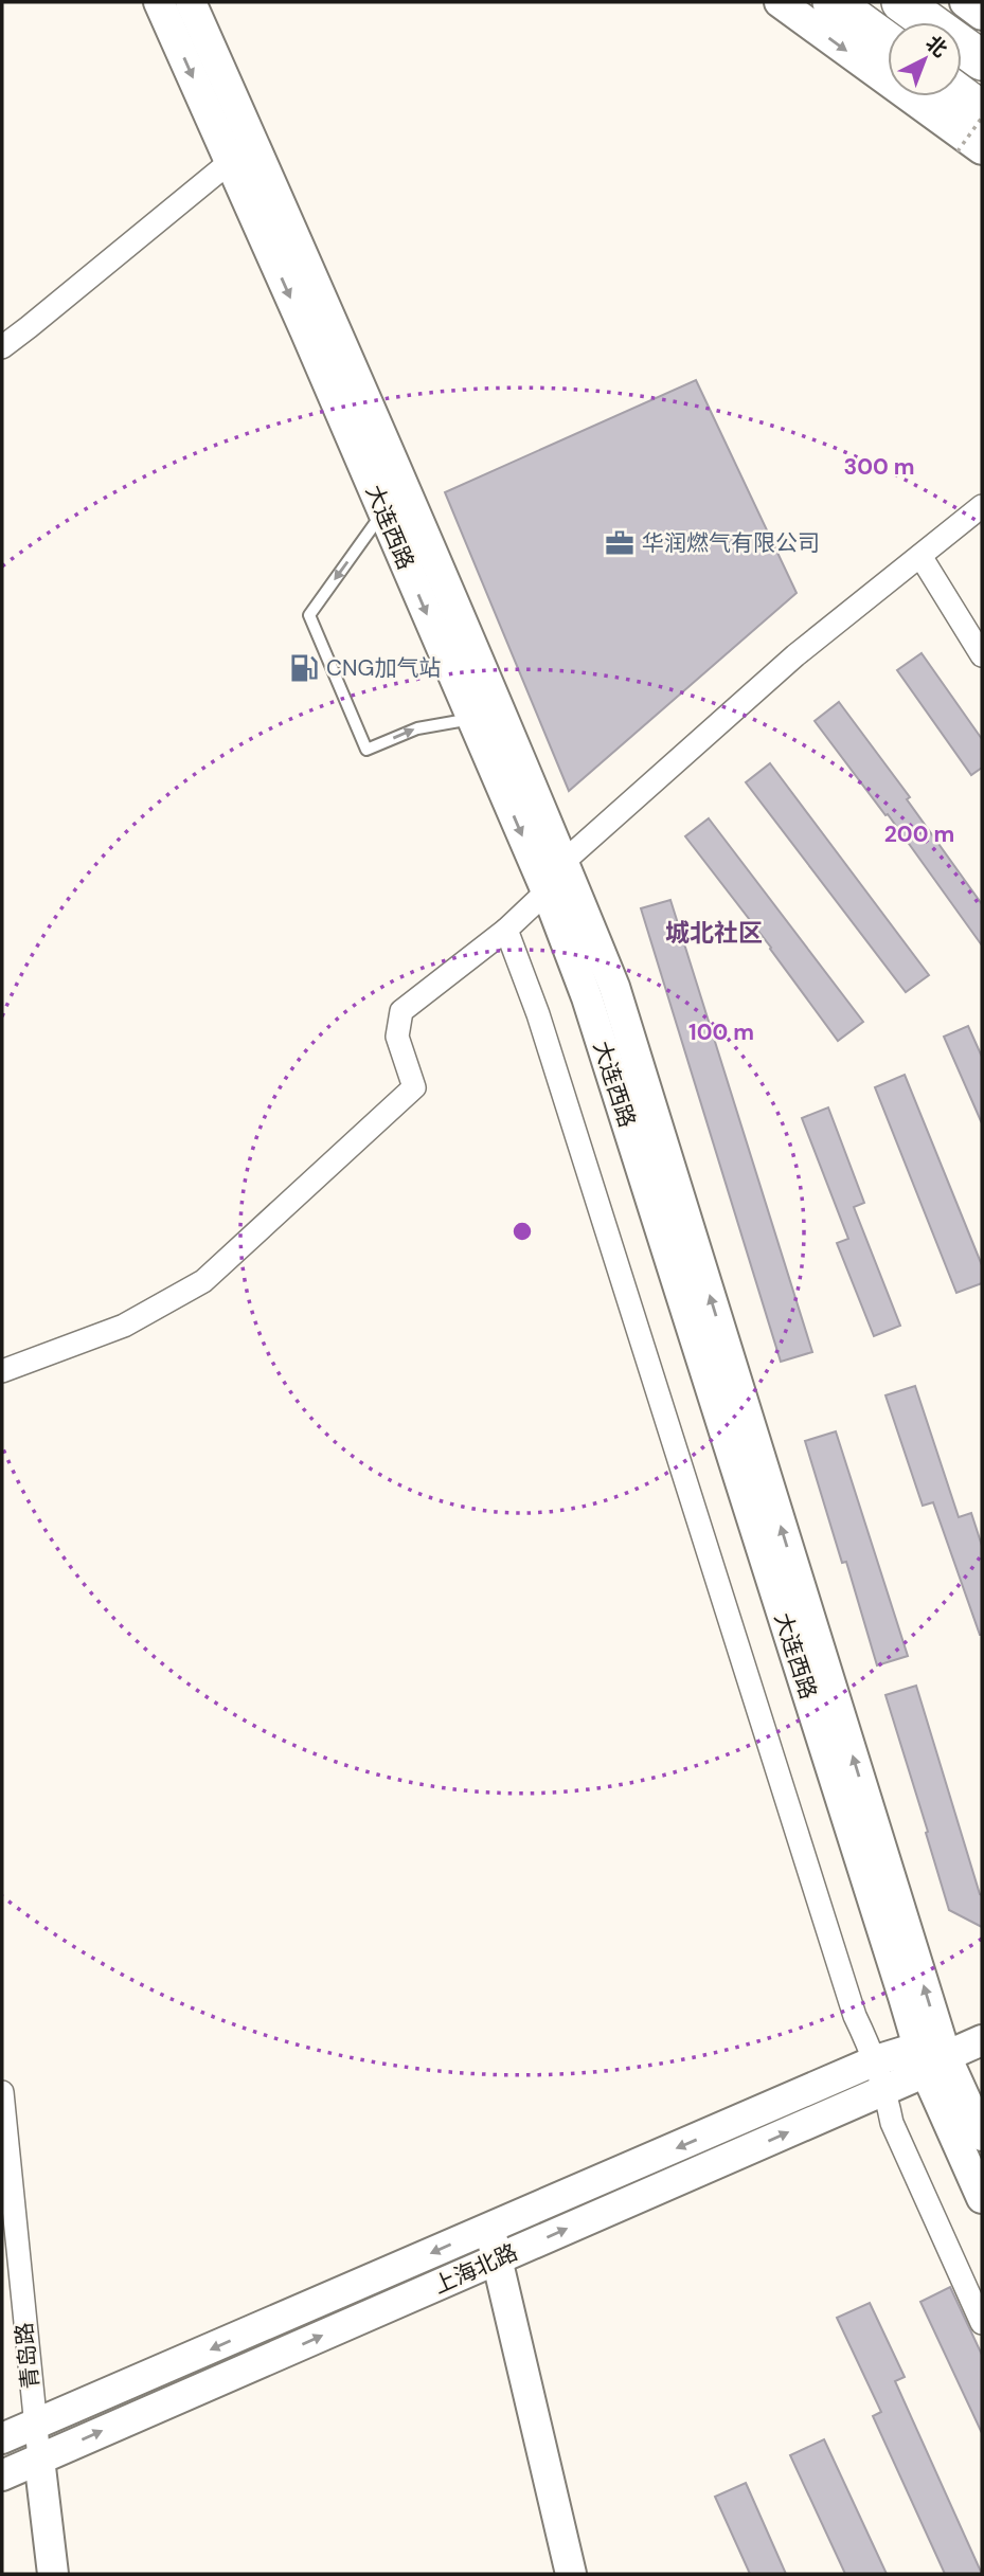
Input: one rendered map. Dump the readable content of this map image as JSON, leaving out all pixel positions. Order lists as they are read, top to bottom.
{
  "streets": {
    "main road": ["大连西路", "上海北路", "青岛路"]
  },
  "crossings": [
    ["大连西路", "上海北路"],
    ["上海北路", "青岛路"]
  ],
  "districts": ["城北社区"],
  "places": {
    "office": ["华润燃气有限公司"],
    "fuel station": ["CNG加气站"]
  },
  "north": "top right",
  "rings": ["300 m", "200 m", "100 m"]
}
